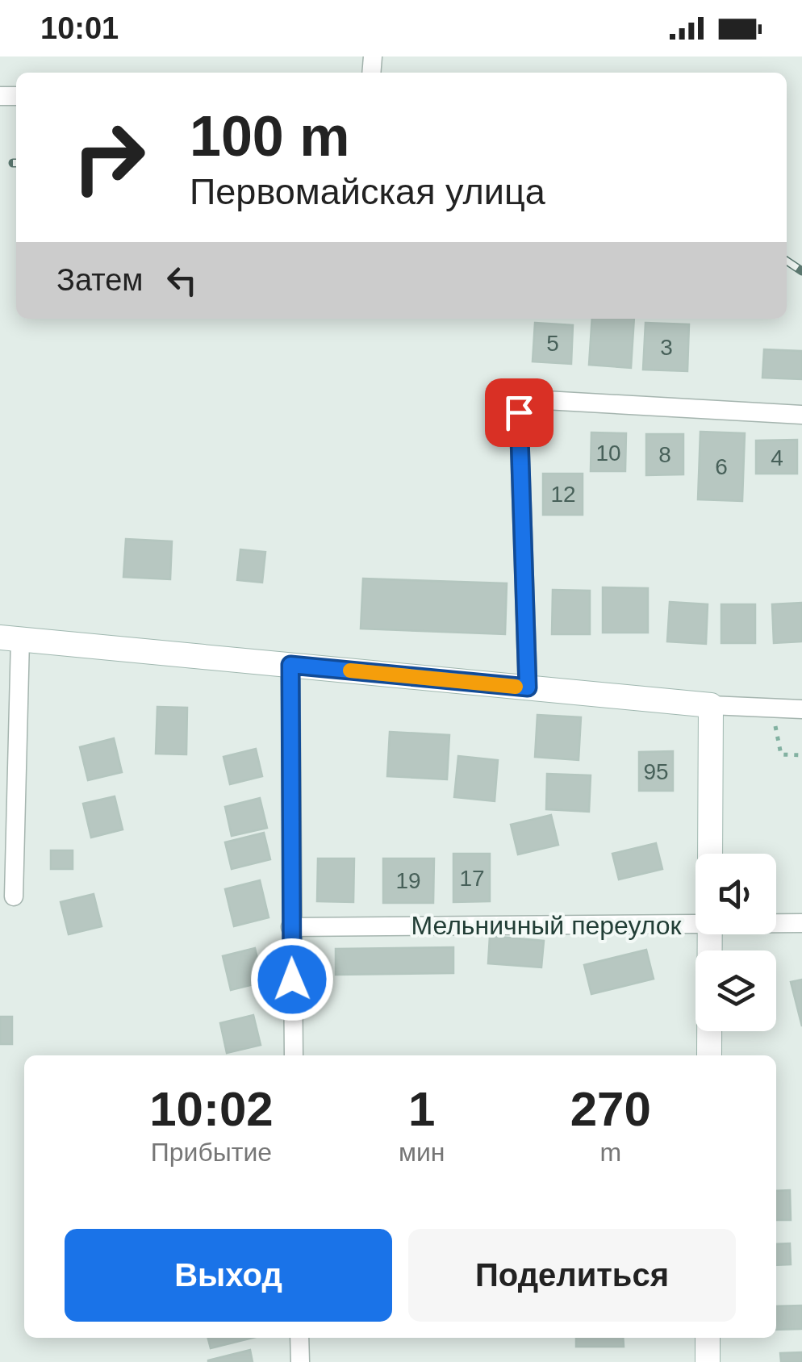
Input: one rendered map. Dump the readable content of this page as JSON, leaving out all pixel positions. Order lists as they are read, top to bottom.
{
  "streets": {
    "street": ["Мельничный переулок"]
  },
  "house_numbers": [
    "5",
    "3",
    "10",
    "8",
    "4",
    "6",
    "12",
    "95",
    "17",
    "19"
  ],
  "page": {
    "status": "10:01",
    "turn": ["100 m", "Первомайская улица"],
    "then": "Затем",
    "eta": [
      "10:02",
      "Прибытие",
      "1",
      "мин",
      "270",
      "m"
    ],
    "buttons": ["Выход", "Поделиться"]
  }
}
